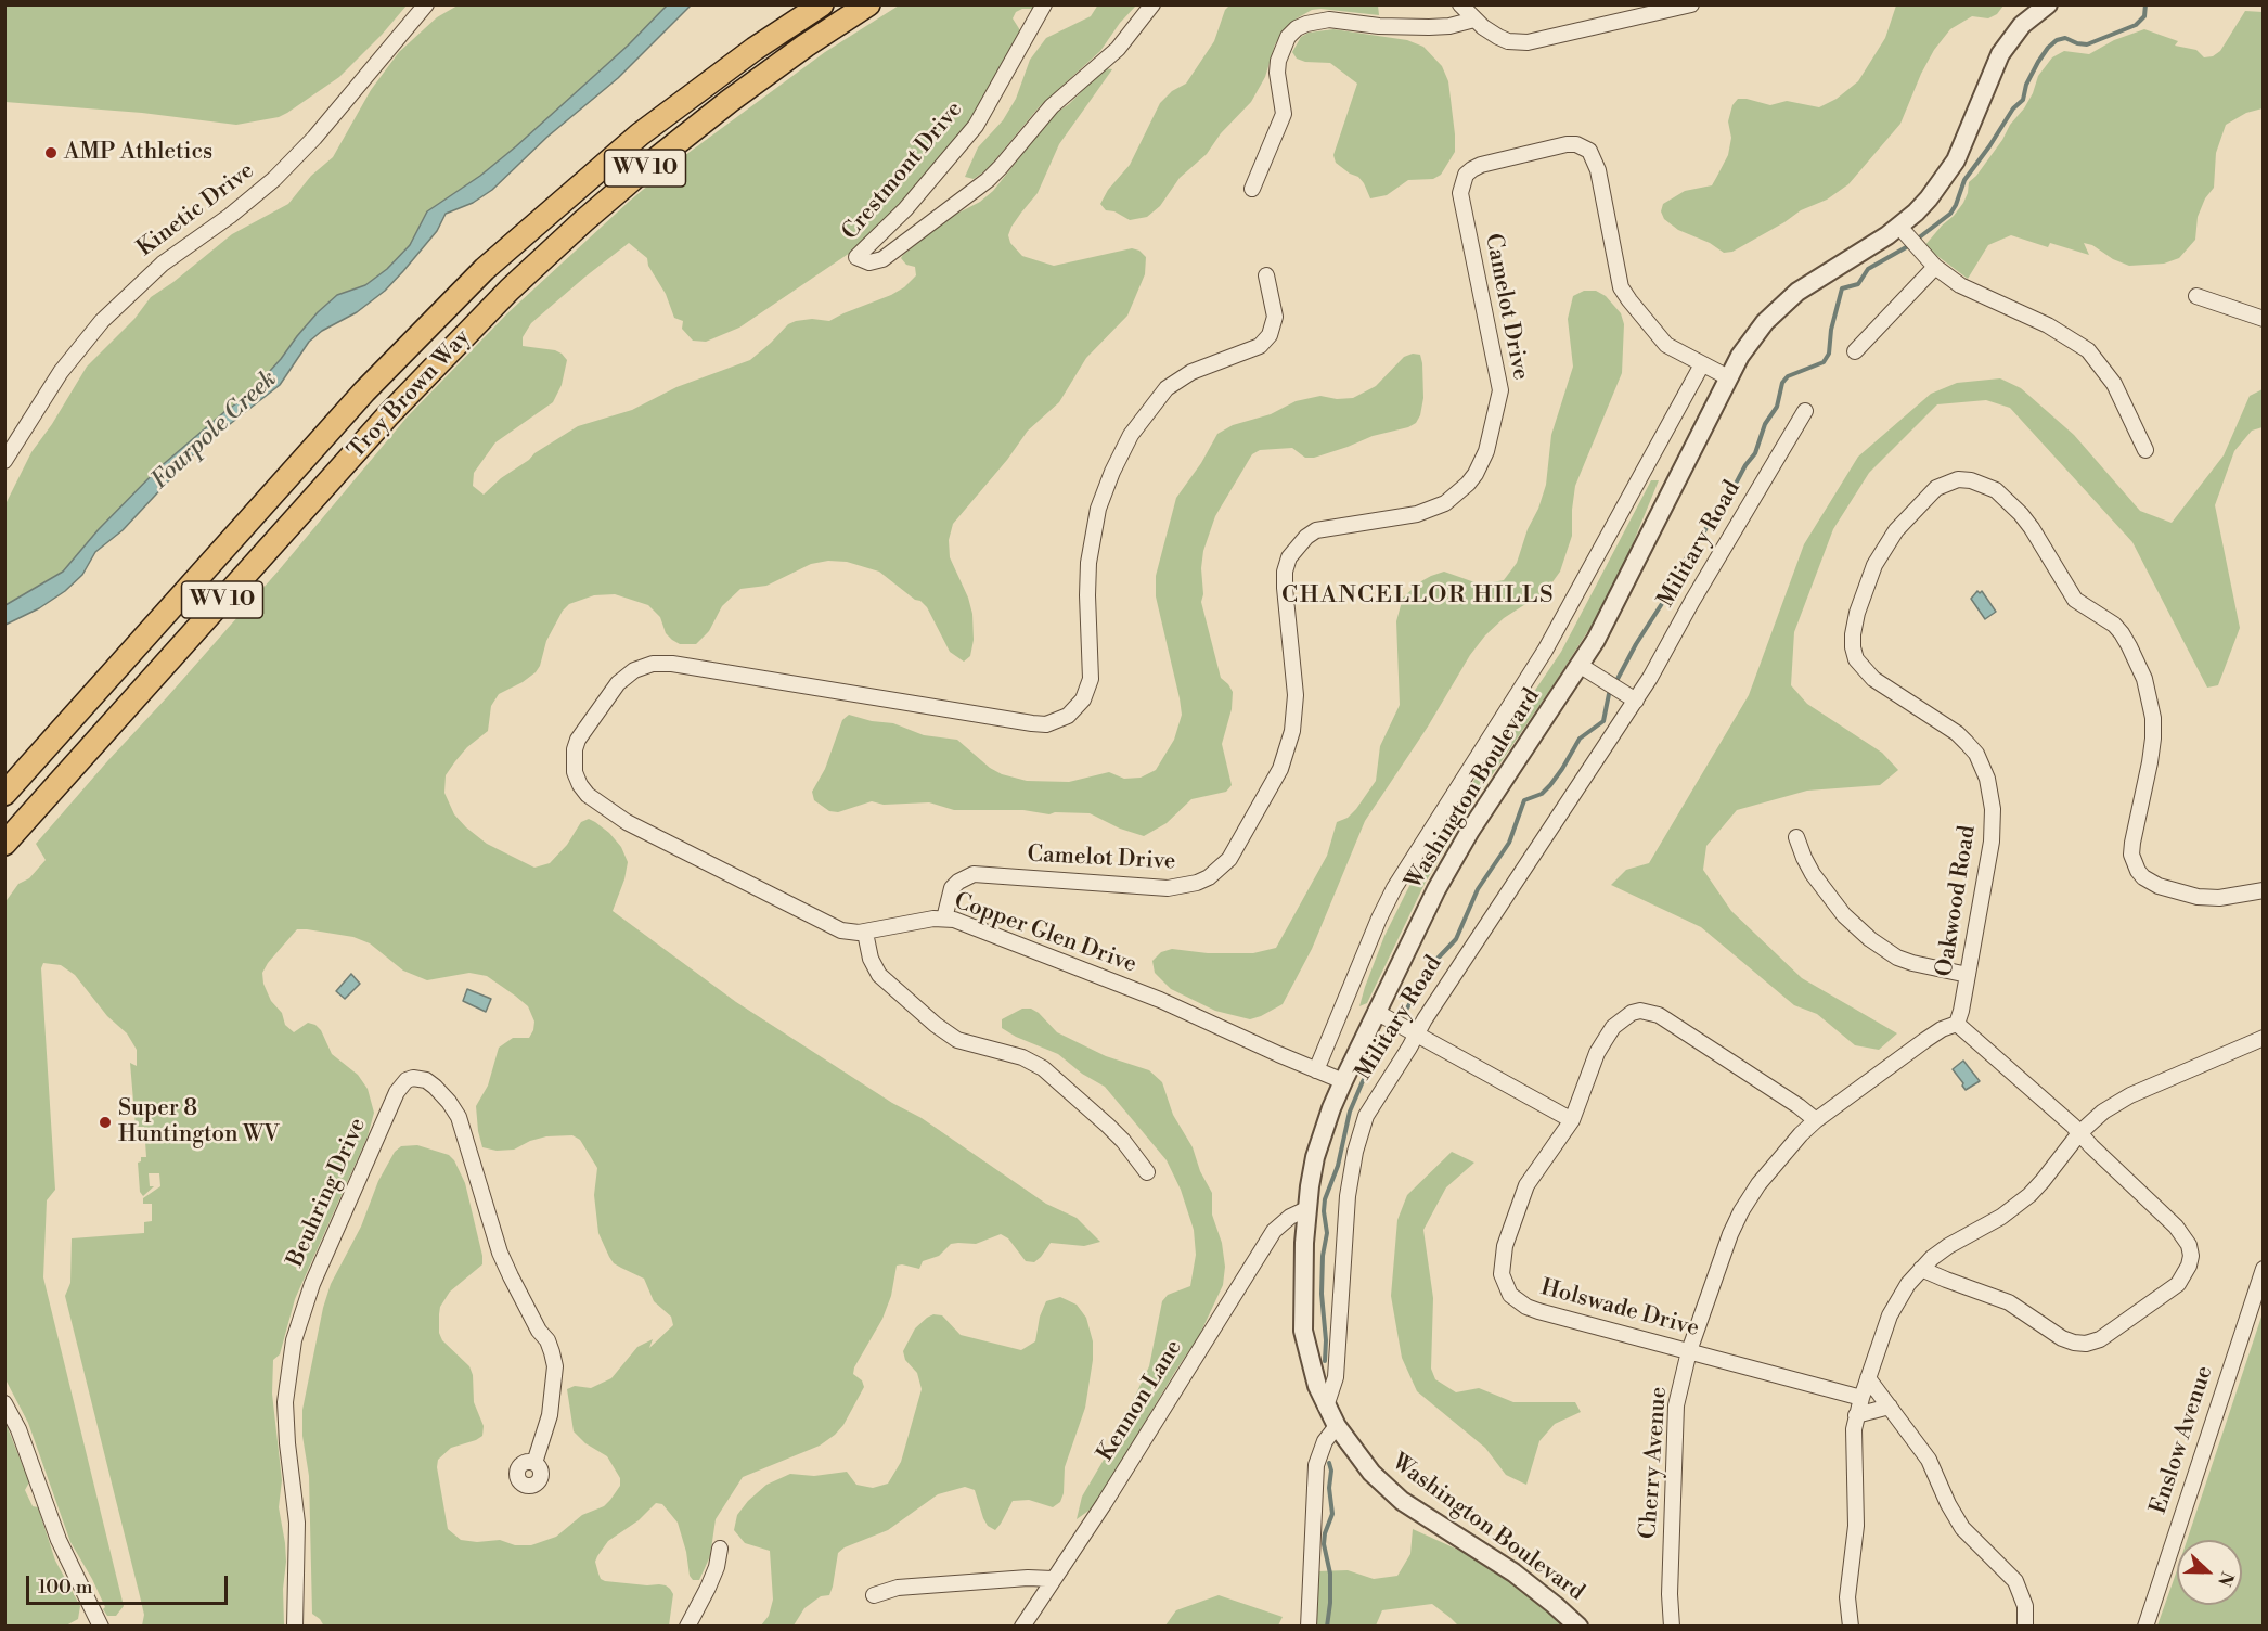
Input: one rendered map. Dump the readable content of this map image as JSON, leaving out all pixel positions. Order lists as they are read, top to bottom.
{
  "streets": {
    "main road": ["WV 10", "Troy Brown Way"],
    "street": [
      "Crestmont Drive",
      "Kinetic Drive",
      "Camelot Drive",
      "Military Road",
      "Washington Boulevard",
      "Oakwood Road",
      "Copper Glen Drive",
      "Beuhring Drive",
      "Holswade Drive",
      "Kennon Lane",
      "Enslow Avenue",
      "Cherry Avenue"
    ]
  },
  "crossings": [
    ["Camelot Drive", "Washington Boulevard"],
    ["Camelot Drive", "Copper Glen Drive"],
    ["Military Road", "Washington Boulevard"],
    ["Washington Boulevard", "Copper Glen Drive"],
    ["Washington Boulevard", "Kennon Lane"],
    ["Oakwood Road", "Cherry Avenue"],
    ["Holswade Drive", "Cherry Avenue"]
  ],
  "districts": ["CHANCELLOR HILLS"],
  "water": ["Fourpole Creek"],
  "places": ["AMP Athletics", "Super 8 Huntington WV"],
  "scale_bar": "100 m",
  "north": "right"
}
